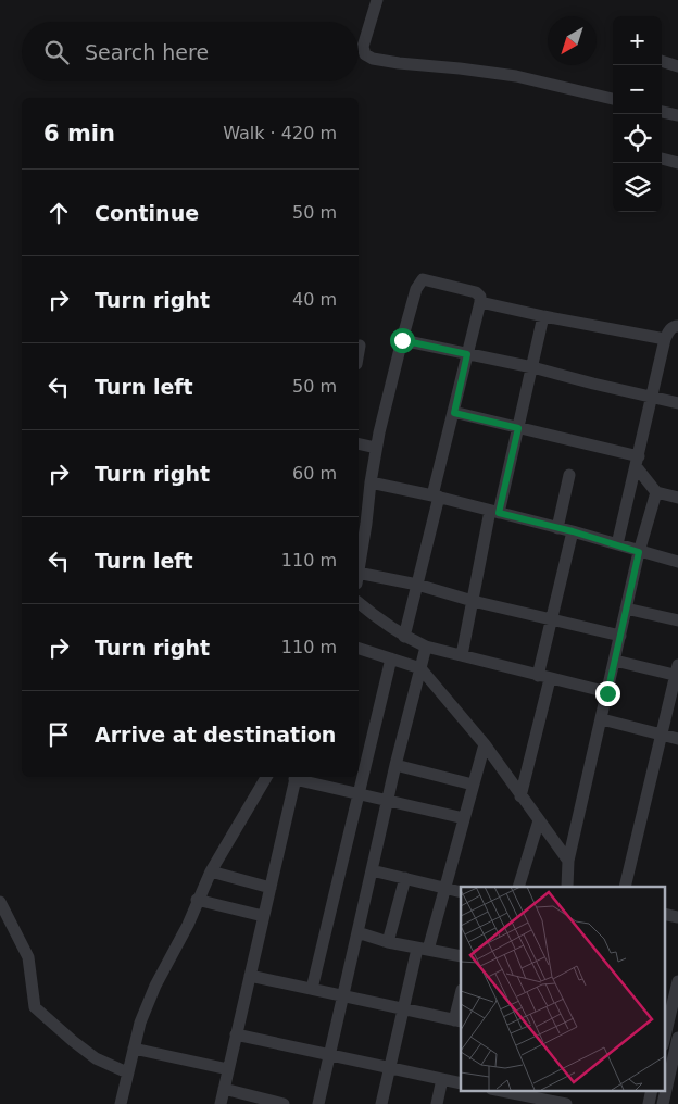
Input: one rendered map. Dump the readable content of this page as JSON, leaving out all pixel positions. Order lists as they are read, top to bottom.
{
  "north": "bottom left",
  "page": {
    "map_buttons": ["+", "−"],
    "search": "Search here",
    "heading": ["6 min", "Walk · 420 m"],
    "list": [
      ["Continue", "50 m"],
      ["Turn right", "40 m"],
      ["Turn left", "50 m"],
      ["Turn right", "60 m"],
      ["Turn left", "110 m"],
      ["Turn right", "110 m"],
      "Arrive at destination"
    ]
  }
}
